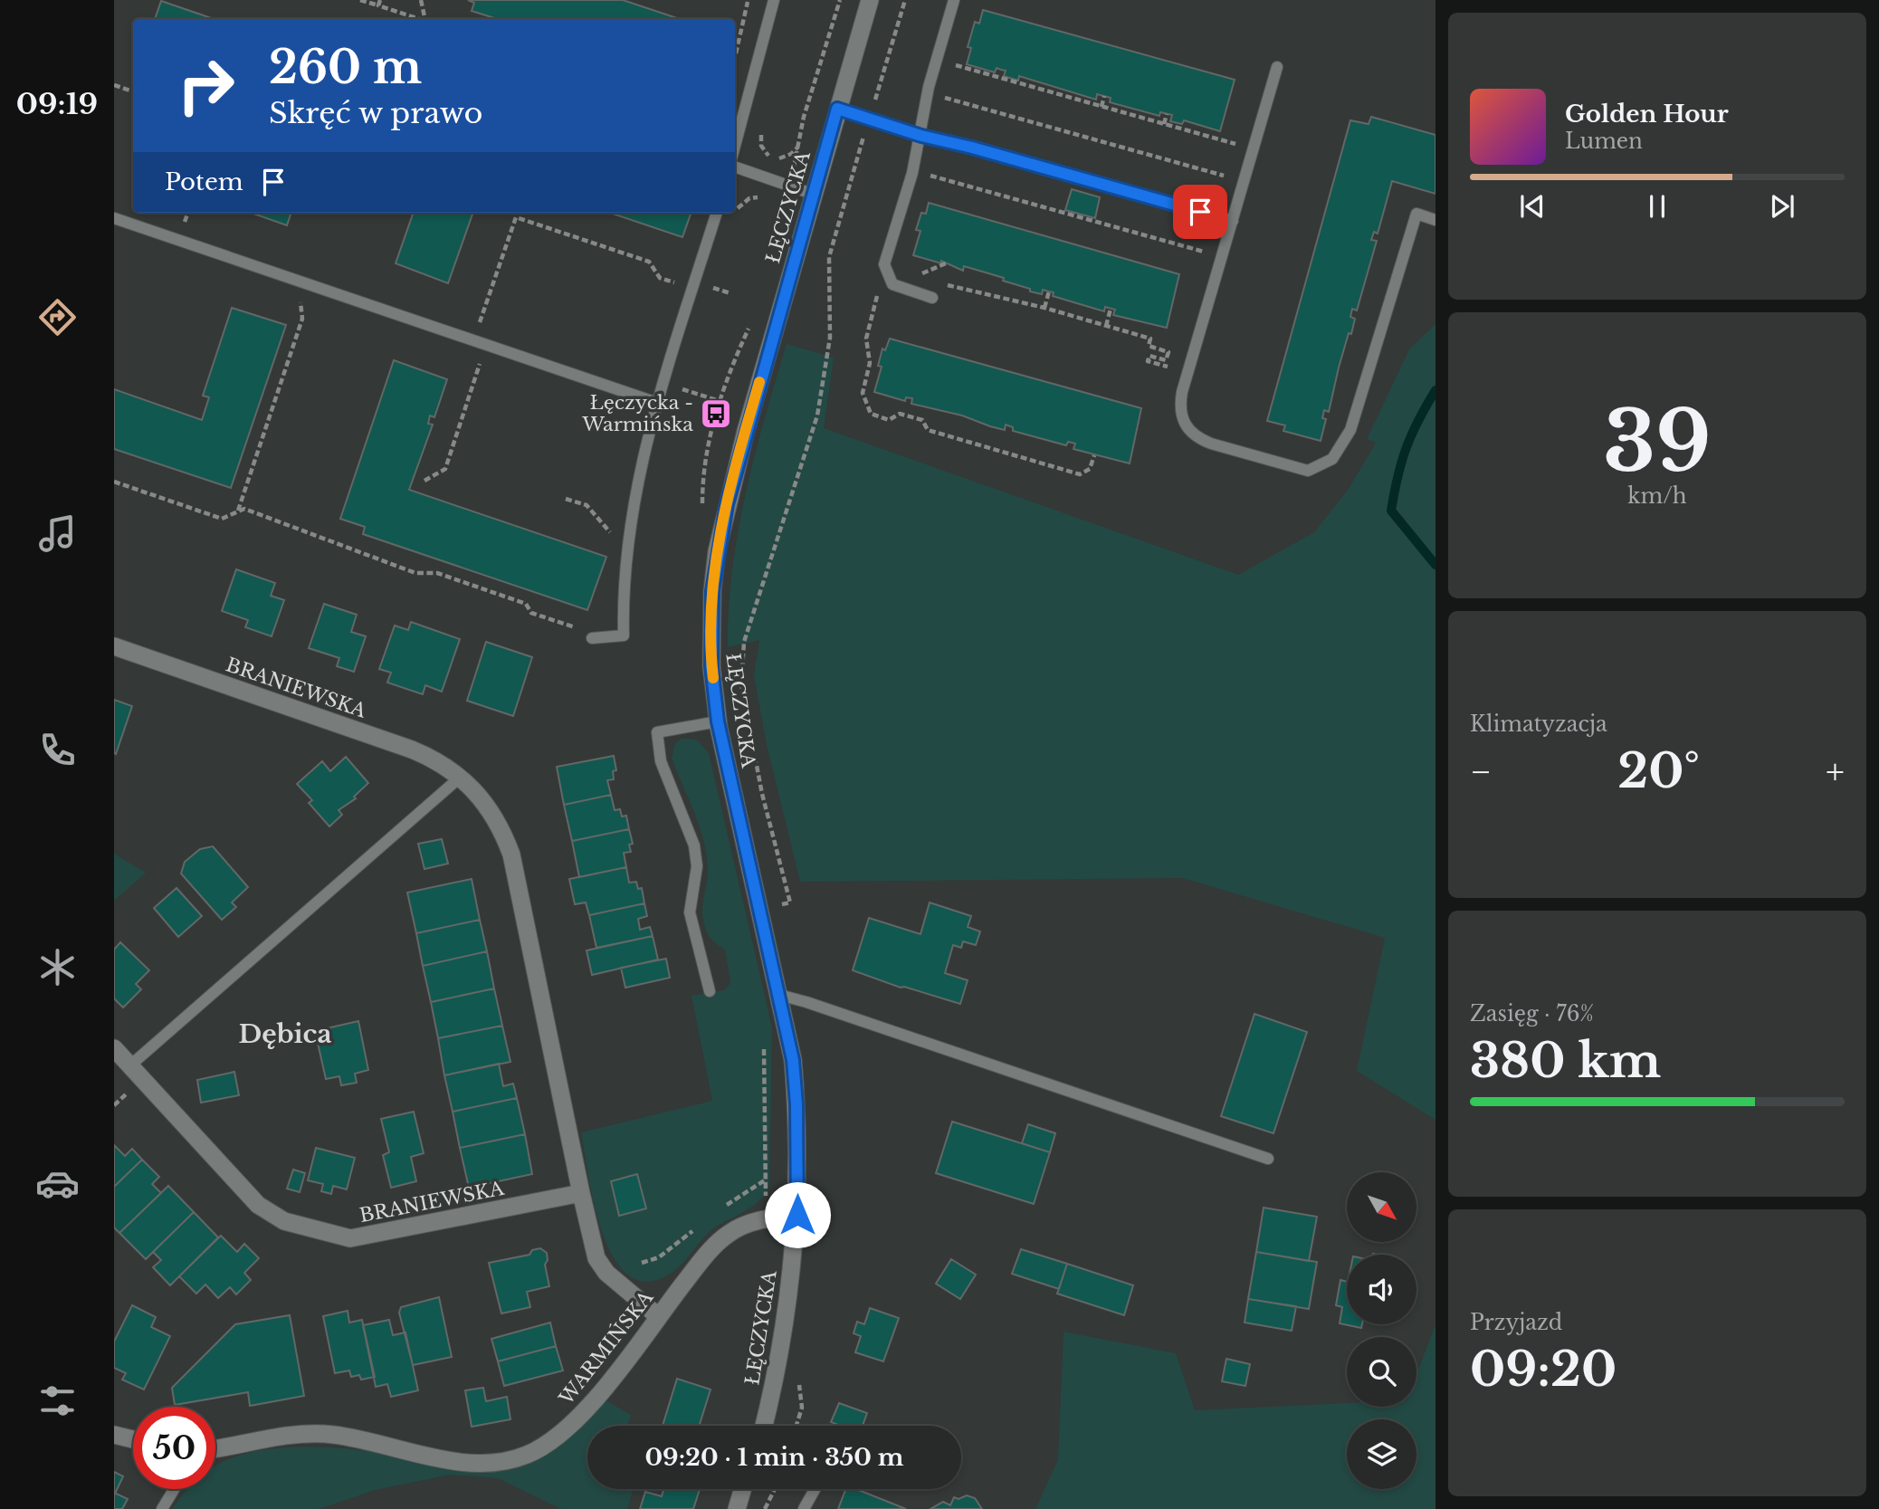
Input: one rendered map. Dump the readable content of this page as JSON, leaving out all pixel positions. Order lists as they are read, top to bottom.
{
  "streets": {
    "street": ["ŁĘCZYCKA", "BRANIEWSKA", "WARMIŃSKA"]
  },
  "crossings": [
    ["ŁĘCZYCKA", "WARMIŃSKA"],
    ["BRANIEWSKA", "WARMIŃSKA"]
  ],
  "districts": ["Dębica"],
  "places": {
    "bus stop": ["Łęczycka - Warmińska"]
  },
  "north": "bottom right",
  "page": {
    "tabs": "09:19",
    "turn": ["260 m", "Skręć w prawo"],
    "song": ["Golden Hour", "Lumen"],
    "then": "Potem",
    "tile": [
      ["39", "km/h"],
      "Klimatyzacja",
      ["Zasięg · 76%", "380 km"],
      ["Przyjazd", "09:20"]
    ],
    "heat": ["−", "20°", "+"],
    "limit": "50",
    "trip": "09:20 · 1 min · 350 m"
  }
}
